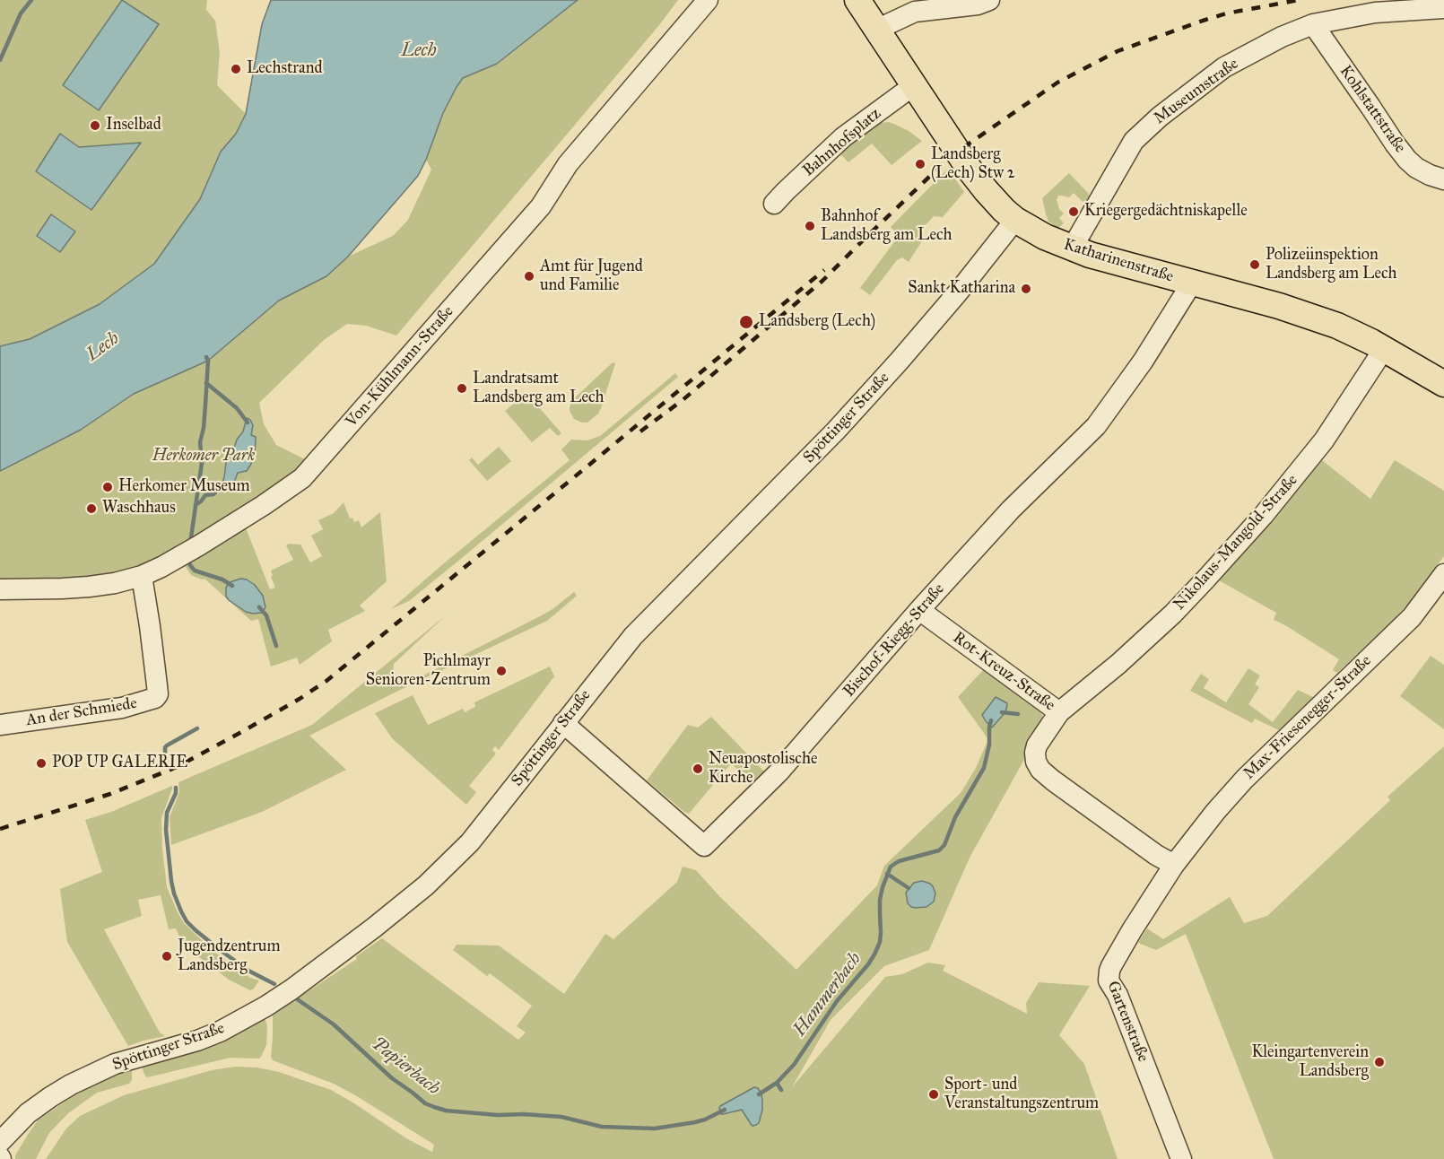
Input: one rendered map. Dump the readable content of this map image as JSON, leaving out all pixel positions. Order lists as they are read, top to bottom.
{
  "streets": {
    "main road": ["Katharinenstraße"],
    "street": [
      "Museumstraße",
      "Kohlstattstraße",
      "Bahnhofsplatz",
      "Von-Kühlmann-Straße",
      "Spöttinger Straße",
      "Nikolaus-Mangold-Straße",
      "Bischof-Riegg-Straße",
      "Rot-Kreuz-Straße",
      "An der Schmiede",
      "Max-Friesenegger-Straße",
      "Gartenstraße"
    ]
  },
  "crossings": [
    ["Museumstraße", "Kohlstattstraße"],
    ["Museumstraße", "Katharinenstraße"],
    ["Bahnhofsplatz", "Katharinenstraße"],
    ["Katharinenstraße", "Spöttinger Straße"],
    ["Katharinenstraße", "Nikolaus-Mangold-Straße"],
    ["Katharinenstraße", "Bischof-Riegg-Straße"],
    ["Von-Kühlmann-Straße", "An der Schmiede"],
    ["Spöttinger Straße", "Bischof-Riegg-Straße"],
    ["Nikolaus-Mangold-Straße", "Rot-Kreuz-Straße"],
    ["Bischof-Riegg-Straße", "Rot-Kreuz-Straße"],
    ["Rot-Kreuz-Straße", "Max-Friesenegger-Straße"],
    ["Rot-Kreuz-Straße", "Gartenstraße"],
    ["Max-Friesenegger-Straße", "Gartenstraße"]
  ],
  "water": ["Lech", "Hammerbach", "Papierbach"],
  "parks": ["Herkomer Park"],
  "places": [
    "Lechstrand",
    "Inselbad",
    "Landsberg (Lech) Stw 2",
    "Kriegergedächtniskapelle",
    "Bahnhof Landsberg am Lech",
    "Polizeiinspektion Landsberg am Lech",
    "Amt für Jugend und Familie",
    "Sankt Katharina",
    "Landsberg (Lech)",
    "Landratsamt Landsberg am Lech",
    "Herkomer Museum",
    "Waschhaus",
    "Pichlmayr Senioren-Zentrum",
    "POP UP GALERIE",
    "Neuapostolische Kirche",
    "Jugendzentrum Landsberg",
    "Kleingartenverein Landsberg",
    "Sport- und Veranstaltungszentrum"
  ]
}
